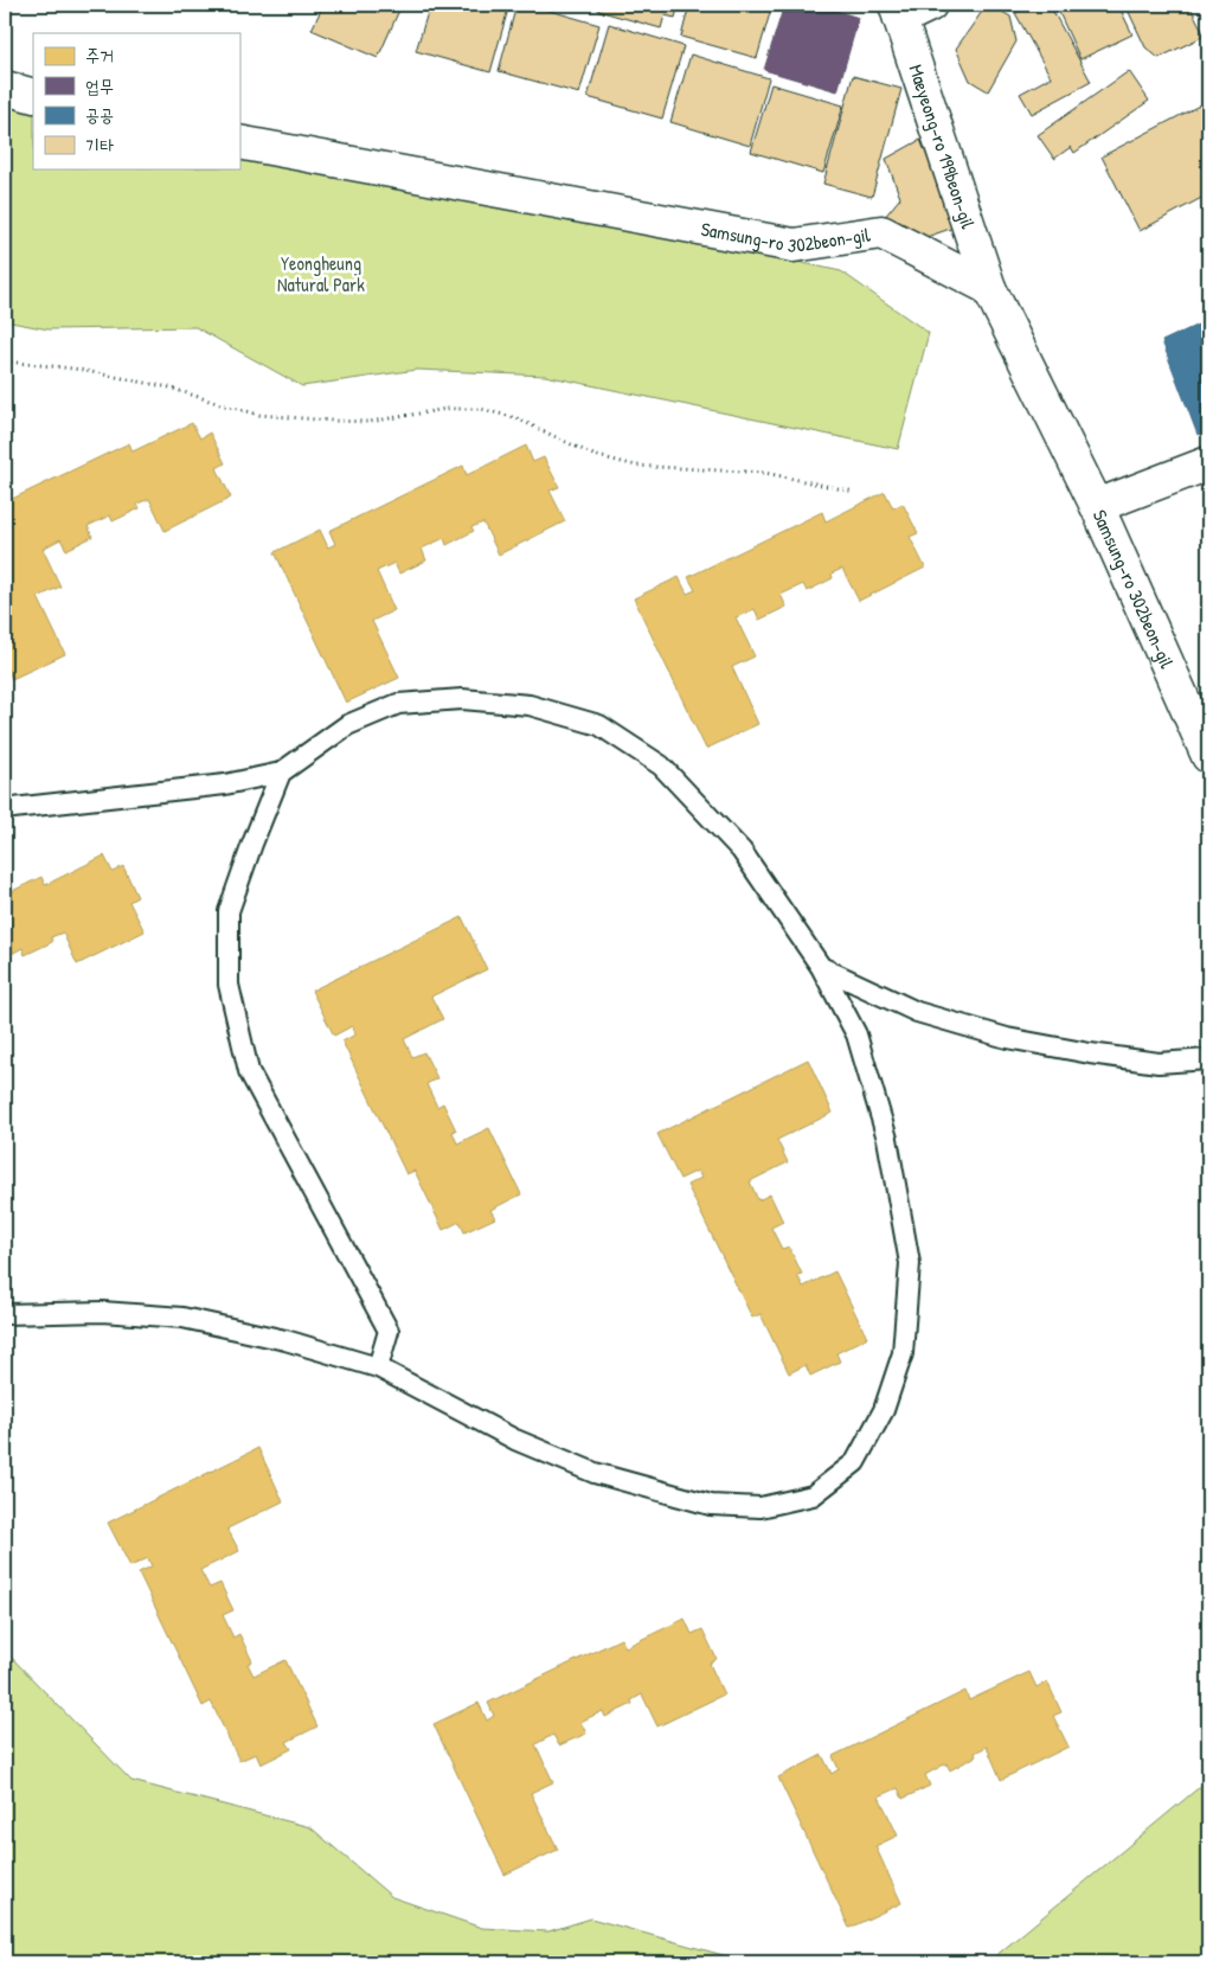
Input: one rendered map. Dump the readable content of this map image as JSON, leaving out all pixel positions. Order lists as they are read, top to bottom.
{
  "streets": {
    "street": ["Maeyeong-ro 199beon-gil", "Samsung-ro 302beon-gil"]
  },
  "crossings": [
    ["Maeyeong-ro 199beon-gil", "Samsung-ro 302beon-gil"]
  ],
  "parks": ["Yeongheung Natural Park"],
  "legend": [
    "주거",
    "업무",
    "공공",
    "기타"
  ]
}
